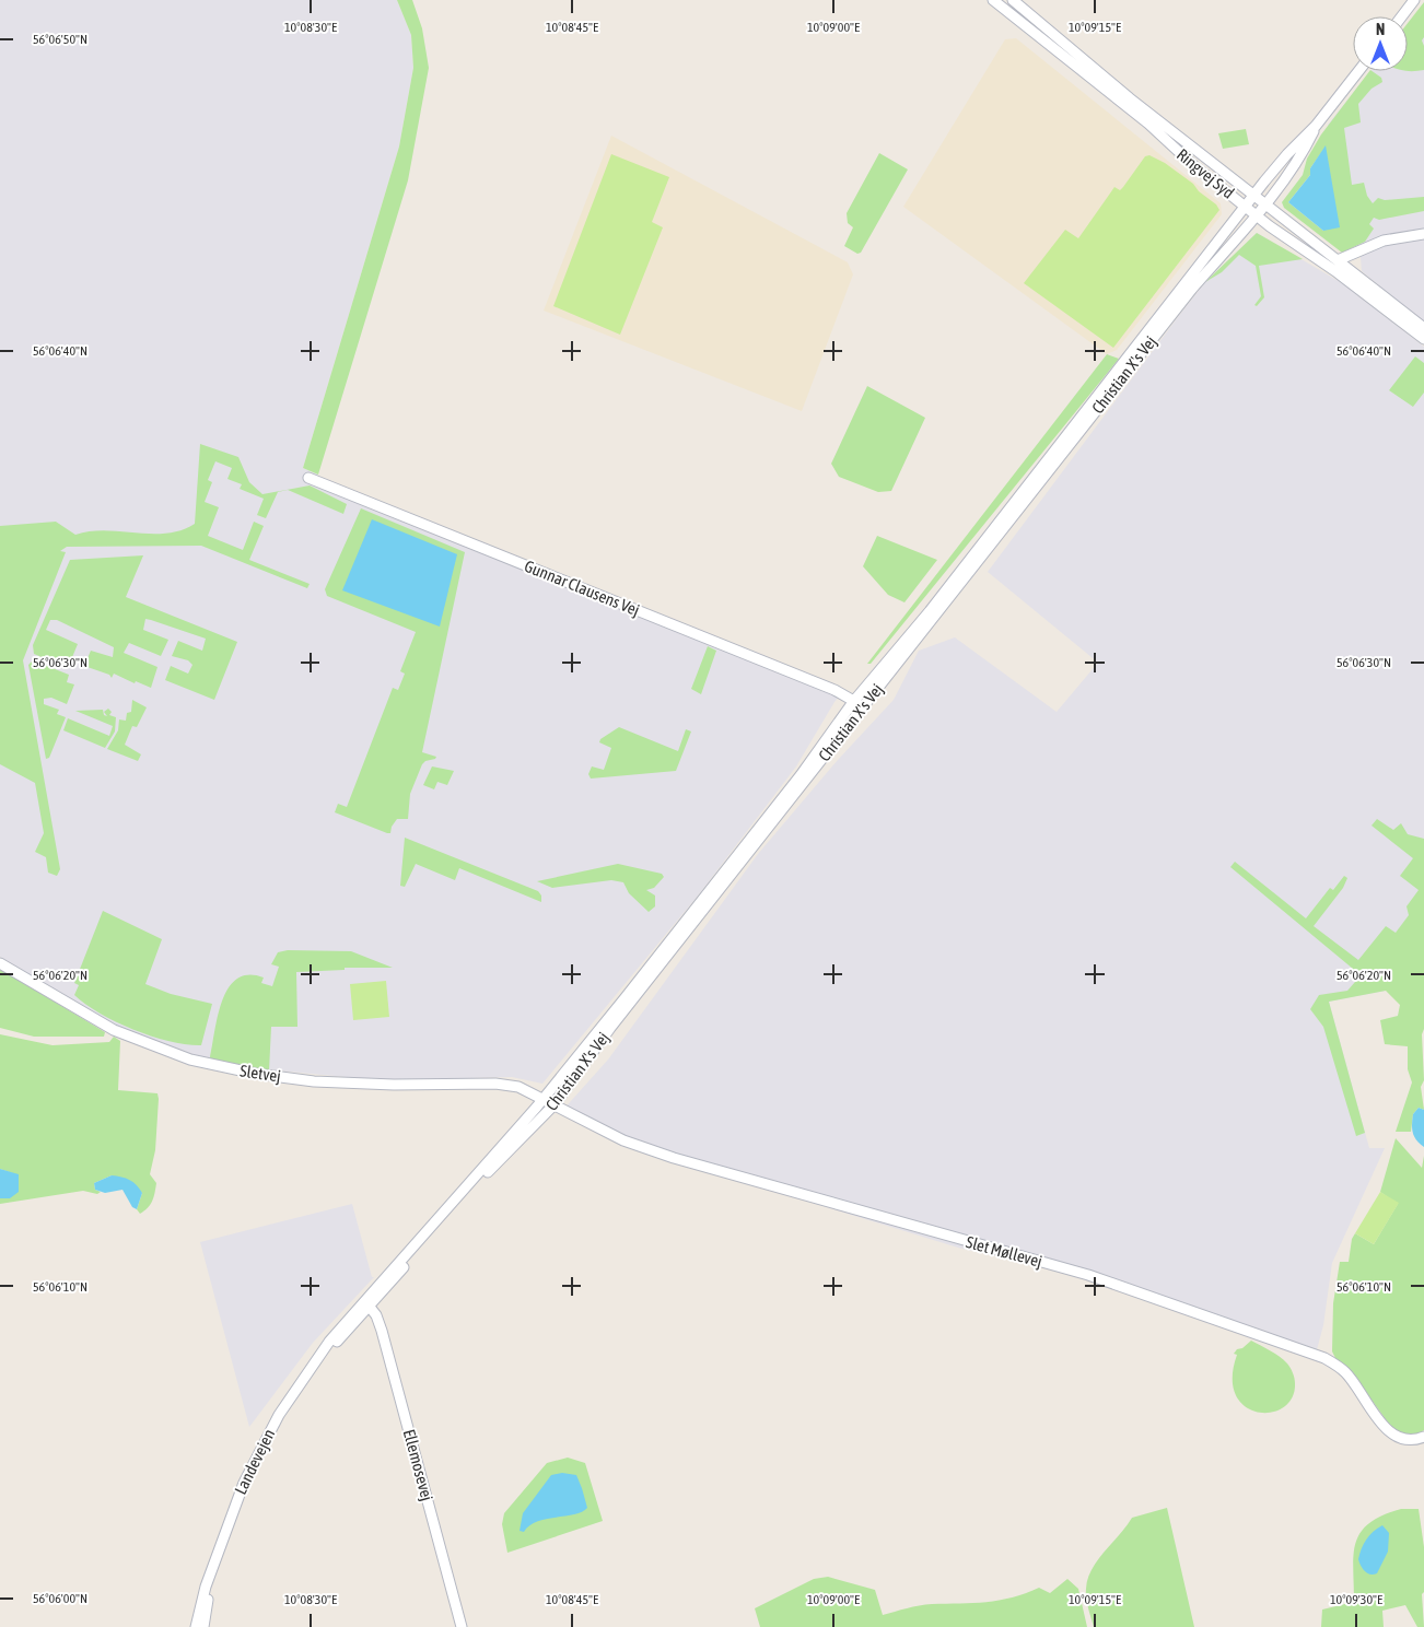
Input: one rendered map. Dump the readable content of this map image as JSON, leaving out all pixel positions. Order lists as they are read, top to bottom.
{
  "streets": {
    "main road": [
      "Ringvej Syd",
      "Christian X's Vej",
      "Gunnar Clausens Vej",
      "Sletvej",
      "Slet Møllevej",
      "Landevejen",
      "Ellemosevej"
    ]
  },
  "crossings": [
    ["Ringvej Syd", "Christian X's Vej"],
    ["Christian X's Vej", "Gunnar Clausens Vej"],
    ["Christian X's Vej", "Sletvej"],
    ["Christian X's Vej", "Slet Møllevej"],
    ["Christian X's Vej", "Landevejen"],
    ["Christian X's Vej", "Ellemosevej"],
    ["Sletvej", "Slet Møllevej"],
    ["Landevejen", "Ellemosevej"]
  ],
  "north": "top",
  "coordinates": [
    "10°08'30\"E",
    "10°08'45\"E",
    "10°09'00\"E",
    "10°09'15\"E",
    "56°06'50\"N",
    "56°06'40\"N",
    "56°06'30\"N",
    "56°06'20\"N",
    "56°06'10\"N",
    "56°06'00\"N",
    "10°09'30\"E"
  ]
}
